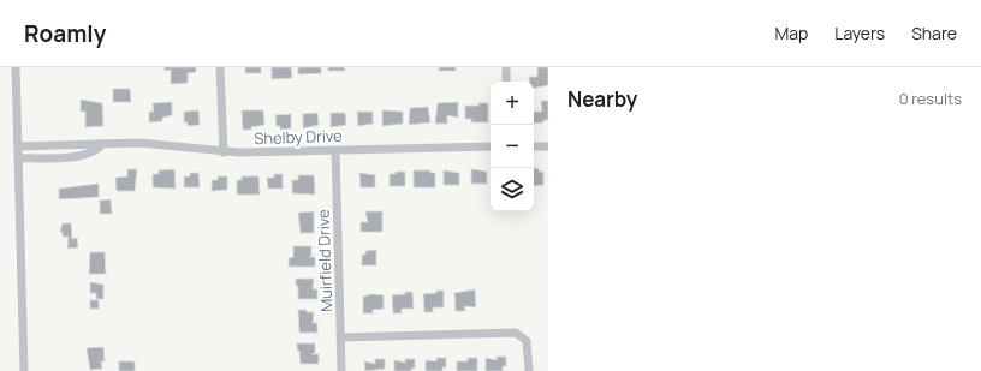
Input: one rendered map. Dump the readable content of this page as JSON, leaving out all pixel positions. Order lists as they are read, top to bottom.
{
  "streets": {
    "street": ["Shelby Drive", "Muirfield Drive"]
  },
  "crossings": [
    ["Shelby Drive", "Muirfield Drive"]
  ],
  "page": {
    "header": "Roamly",
    "nav": ["Map", "Layers", "Share"],
    "heading": ["Nearby", "0 results"],
    "map_buttons": ["+", "−"]
  }
}
